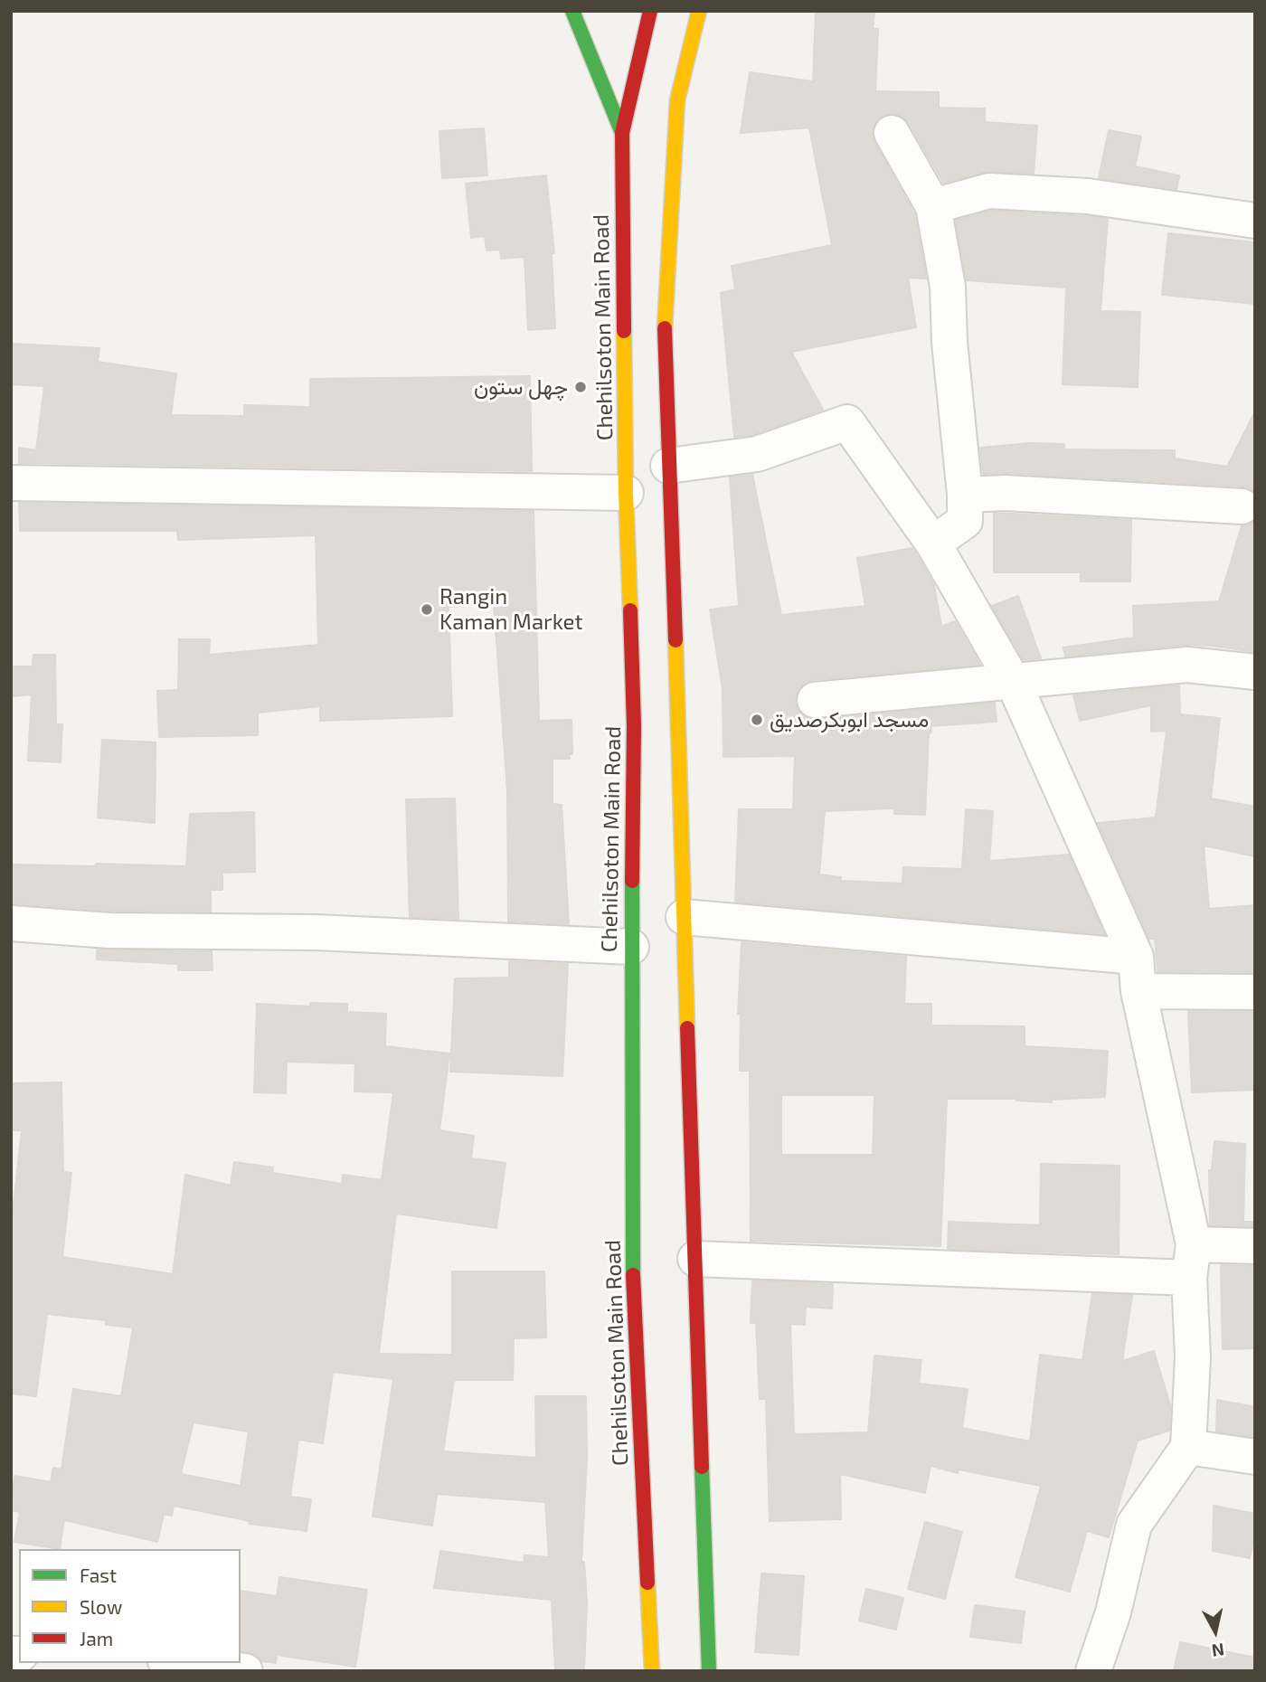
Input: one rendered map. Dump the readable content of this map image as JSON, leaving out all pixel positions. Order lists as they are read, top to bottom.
{
  "streets": {
    "main road": ["Chehilsoton Main Road"]
  },
  "places": ["چهل ستون", "Rangin Kaman Market", "مسجد ابوبکرصدیق"],
  "legend": ["Fast", "Slow", "Jam"],
  "north": "bottom"
}
